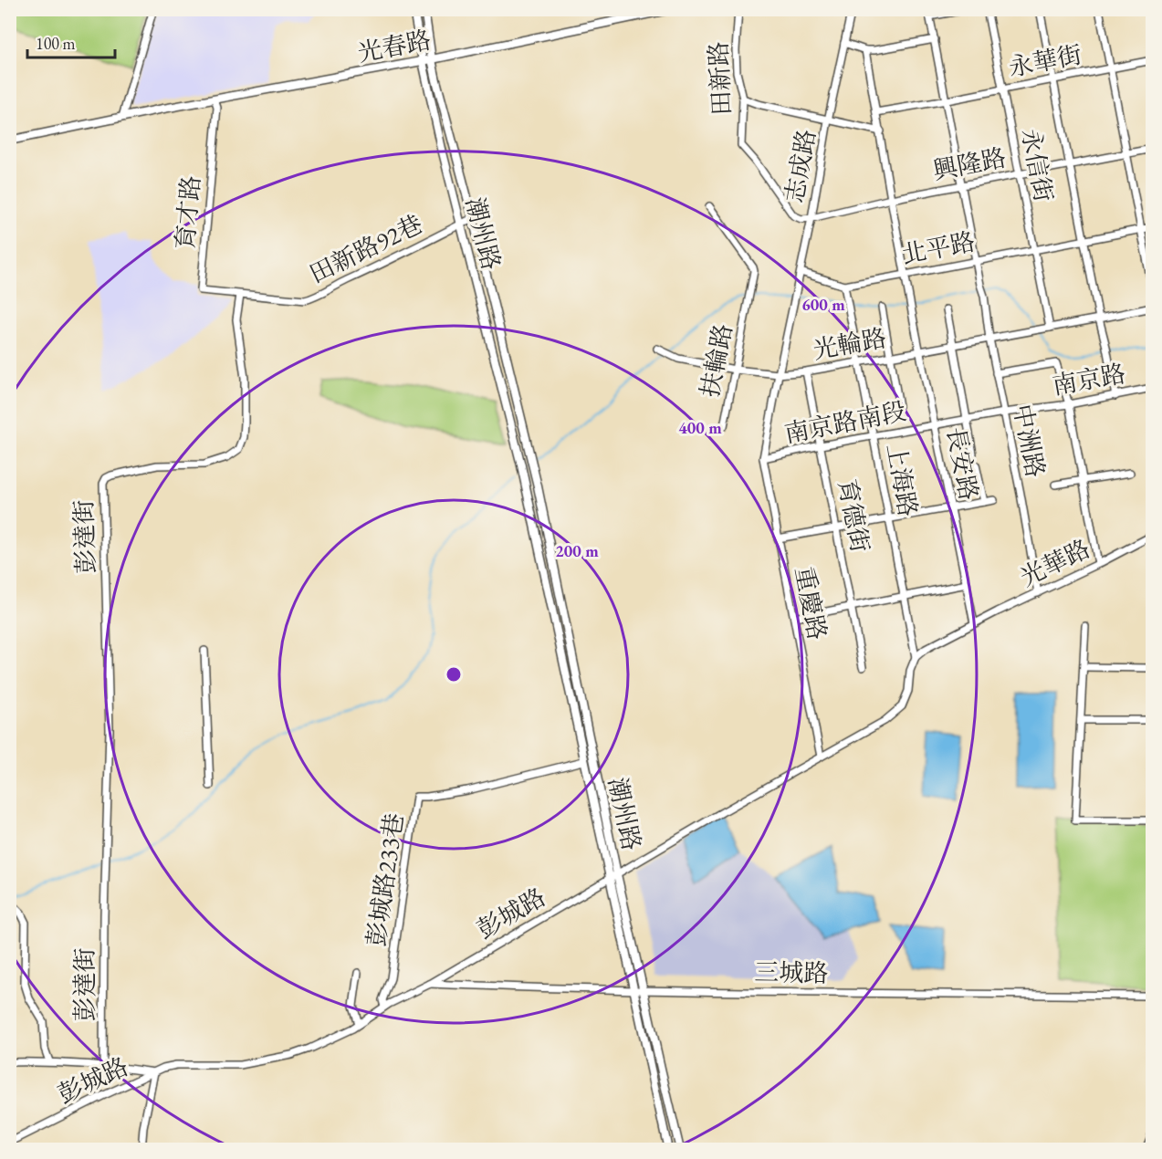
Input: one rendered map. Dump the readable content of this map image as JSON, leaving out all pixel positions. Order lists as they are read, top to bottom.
{
  "streets": {
    "main road": ["光春路", "潮州路"],
    "street": [
      "永華街",
      "田新路",
      "興隆路",
      "永信街",
      "志成路",
      "育才路",
      "北平路",
      "田新路92巷",
      "光輪路",
      "扶輪路",
      "南京路",
      "南京路南段",
      "中洲路",
      "長安路",
      "上海路",
      "育德街",
      "彭達街",
      "光華路",
      "重慶路",
      "彭城路233巷",
      "彭城路",
      "三城路"
    ]
  },
  "crossings": [
    ["光春路", "育才路"],
    ["光春路", "潮州路"],
    ["永華街", "永信街"],
    ["田新路", "興隆路"],
    ["田新路", "志成路"],
    ["興隆路", "永信街"],
    ["興隆路", "志成路"],
    ["永信街", "北平路"],
    ["永信街", "光輪路"],
    ["志成路", "北平路"],
    ["志成路", "光輪路"],
    ["育才路", "田新路92巷"],
    ["育才路", "彭達街"],
    ["潮州路", "田新路92巷"],
    ["潮州路", "彭城路233巷"],
    ["潮州路", "彭城路"],
    ["潮州路", "三城路"],
    ["北平路", "中洲路"],
    ["北平路", "長安路"],
    ["北平路", "上海路"],
    ["田新路92巷", "彭達街"],
    ["光輪路", "扶輪路"],
    ["光輪路", "中洲路"],
    ["光輪路", "長安路"],
    ["光輪路", "上海路"],
    ["光輪路", "育德街"],
    ["南京路", "南京路南段"],
    ["南京路", "中洲路"],
    ["南京路", "長安路"],
    ["南京路南段", "長安路"],
    ["南京路南段", "上海路"],
    ["南京路南段", "育德街"],
    ["南京路南段", "重慶路"],
    ["中洲路", "光華路"],
    ["長安路", "光華路"],
    ["上海路", "彭城路"],
    ["重慶路", "彭城路"],
    ["彭城路233巷", "彭城路"],
    ["彭城路", "三城路"]
  ],
  "scale_bar": "100 m",
  "rings": ["600 m", "400 m", "200 m"]
}
